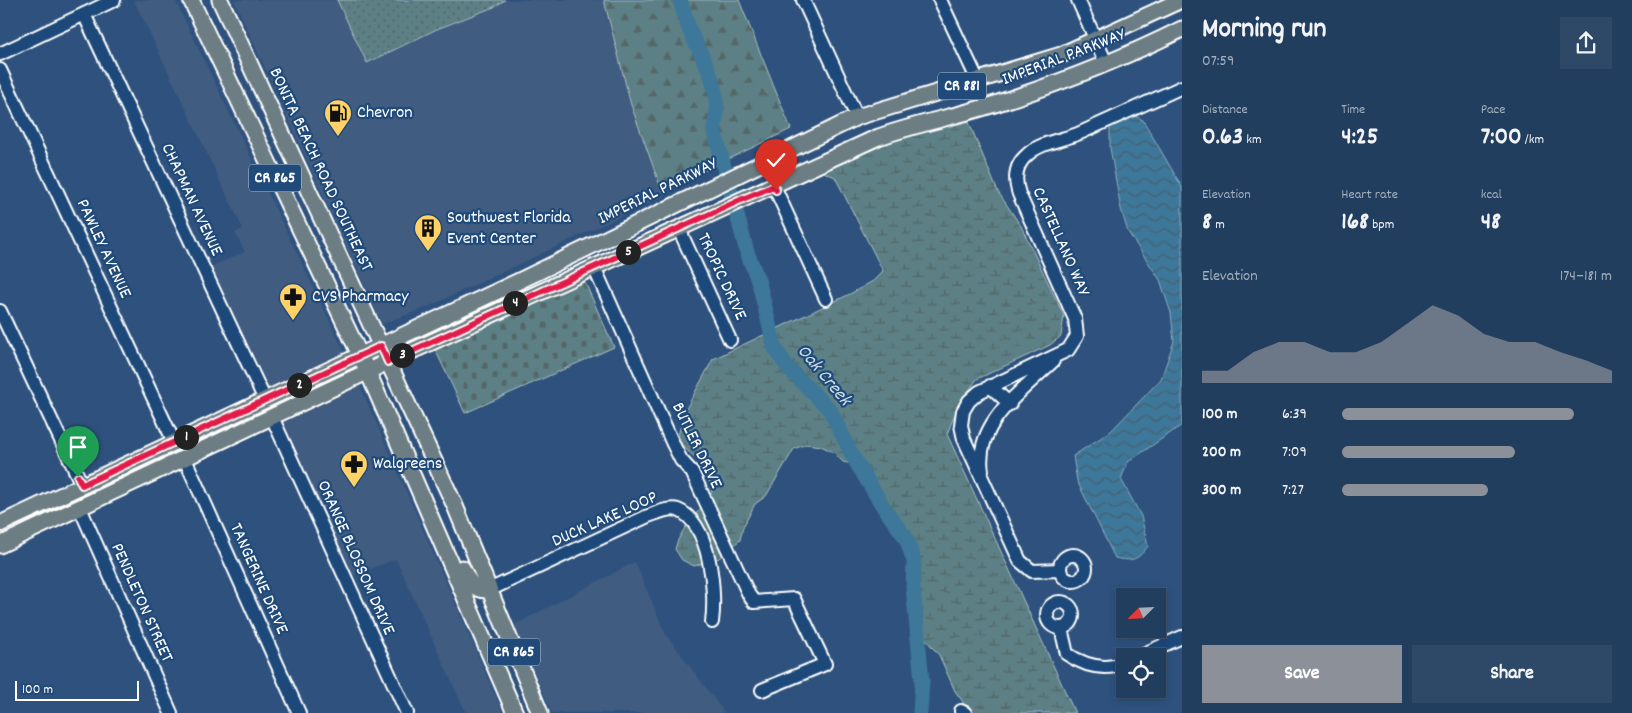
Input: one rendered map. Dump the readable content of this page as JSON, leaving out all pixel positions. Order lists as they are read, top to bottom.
{
  "streets": {
    "main road": [
      "IMPERIAL PARKWAY",
      "CR 881",
      "BONITA BEACH ROAD SOUTHEAST",
      "CR 865"
    ],
    "street": [
      "CHAPMAN AVENUE",
      "CASTELLANO WAY",
      "PAWLEY AVENUE",
      "TROPIC DRIVE",
      "BUTLER DRIVE",
      "DUCK LAKE LOOP",
      "ORANGE BLOSSOM DRIVE",
      "TANGERINE DRIVE",
      "PENDLETON STREET"
    ]
  },
  "crossings": [
    ["IMPERIAL PARKWAY", "BONITA BEACH ROAD SOUTHEAST"],
    ["IMPERIAL PARKWAY", "CR 865"],
    ["IMPERIAL PARKWAY", "CHAPMAN AVENUE"],
    ["IMPERIAL PARKWAY", "PAWLEY AVENUE"],
    ["IMPERIAL PARKWAY", "TROPIC DRIVE"],
    ["IMPERIAL PARKWAY", "BUTLER DRIVE"],
    ["IMPERIAL PARKWAY", "ORANGE BLOSSOM DRIVE"],
    ["IMPERIAL PARKWAY", "TANGERINE DRIVE"],
    ["IMPERIAL PARKWAY", "PENDLETON STREET"],
    ["BONITA BEACH ROAD SOUTHEAST", "DUCK LAKE LOOP"]
  ],
  "water": ["Oak Creek"],
  "places": {
    "fuel station": ["Chevron"],
    "building": ["Southwest Florida Event Center"],
    "pharmacy": ["CVS Pharmacy", "Walgreens"]
  },
  "scale_bar": "100 m",
  "north": "bottom left",
  "page": {
    "heading": ["Morning run", "07:59"],
    "stats": [
      ["Distance", "0.63 km"],
      ["Time", "4:25"],
      ["Pace", "7:00 /km"],
      ["Elevation", "8 m"],
      ["Heart rate", "168 bpm"],
      ["kcal", "48"]
    ],
    "pins": [
      "5",
      "4",
      "3",
      "2",
      "1"
    ],
    "chart": ["Elevation", "174–181 m"],
    "list": [
      {
        "name": "100 m",
        "note": "6:39"
      },
      {
        "name": "200 m",
        "note": "7:09"
      },
      {
        "name": "300 m",
        "note": "7:27"
      }
    ],
    "buttons": ["Save", "Share"],
    "scale": "100 m"
  }
}
